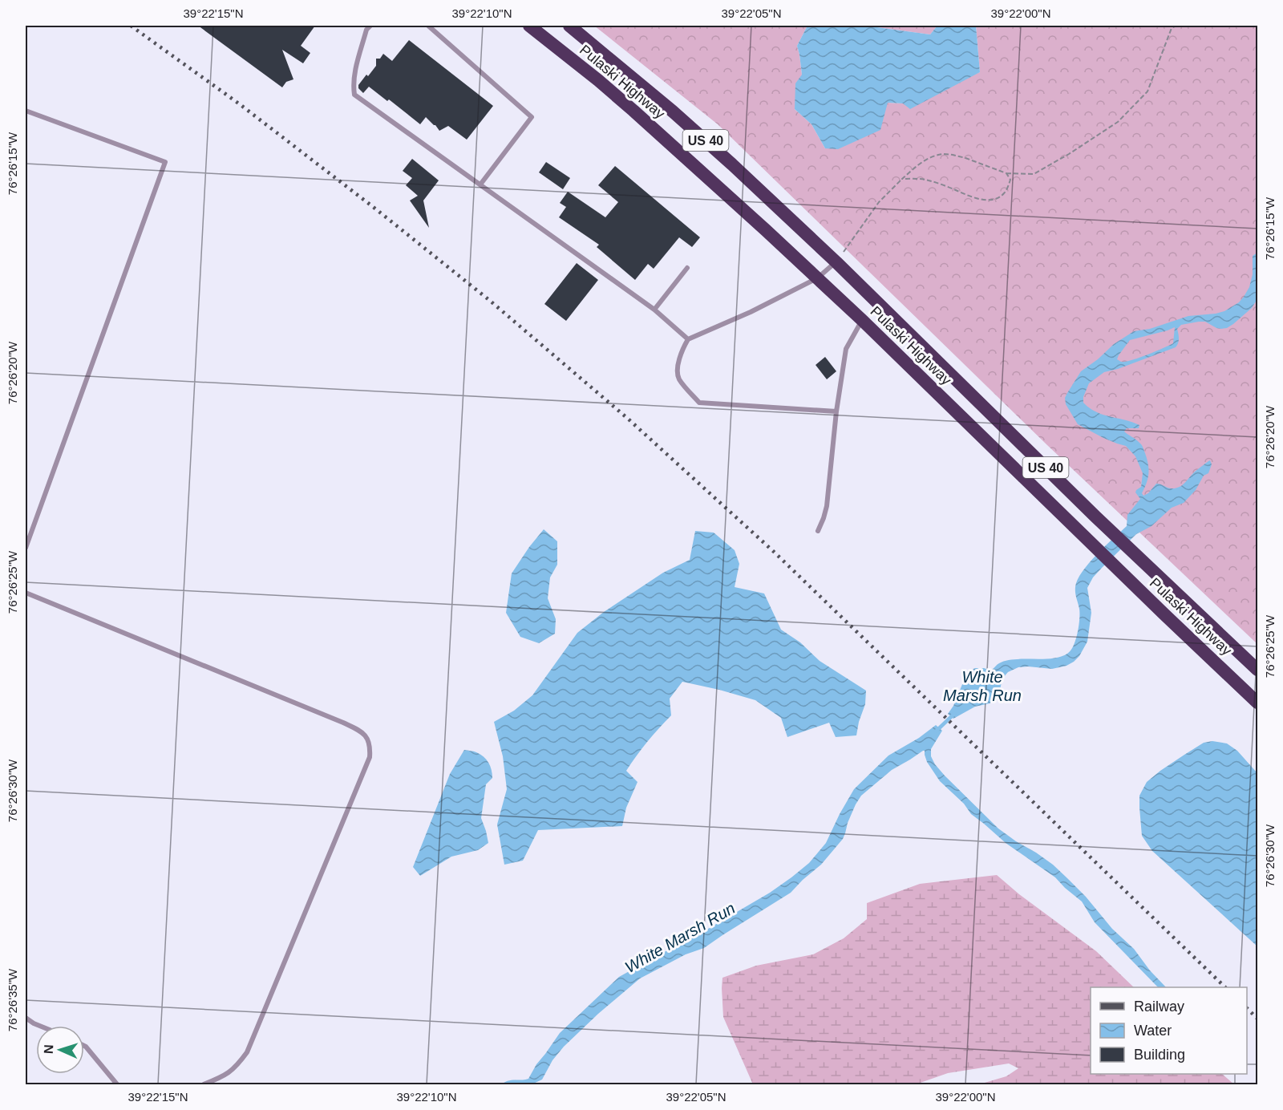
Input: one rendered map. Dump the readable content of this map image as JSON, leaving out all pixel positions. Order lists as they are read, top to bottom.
{
  "streets": {
    "highway": ["Pulaski Highway", "US 40"]
  },
  "water": ["White Marsh Run"],
  "legend": ["Railway", "Water", "Building"],
  "north": "left",
  "coordinates": [
    "39°22'15\"N",
    "39°22'10\"N",
    "39°22'05\"N",
    "39°22'00\"N",
    "76°26'15\"W",
    "76°26'20\"W",
    "76°26'25\"W",
    "76°26'30\"W",
    "76°26'35\"W"
  ]
}
